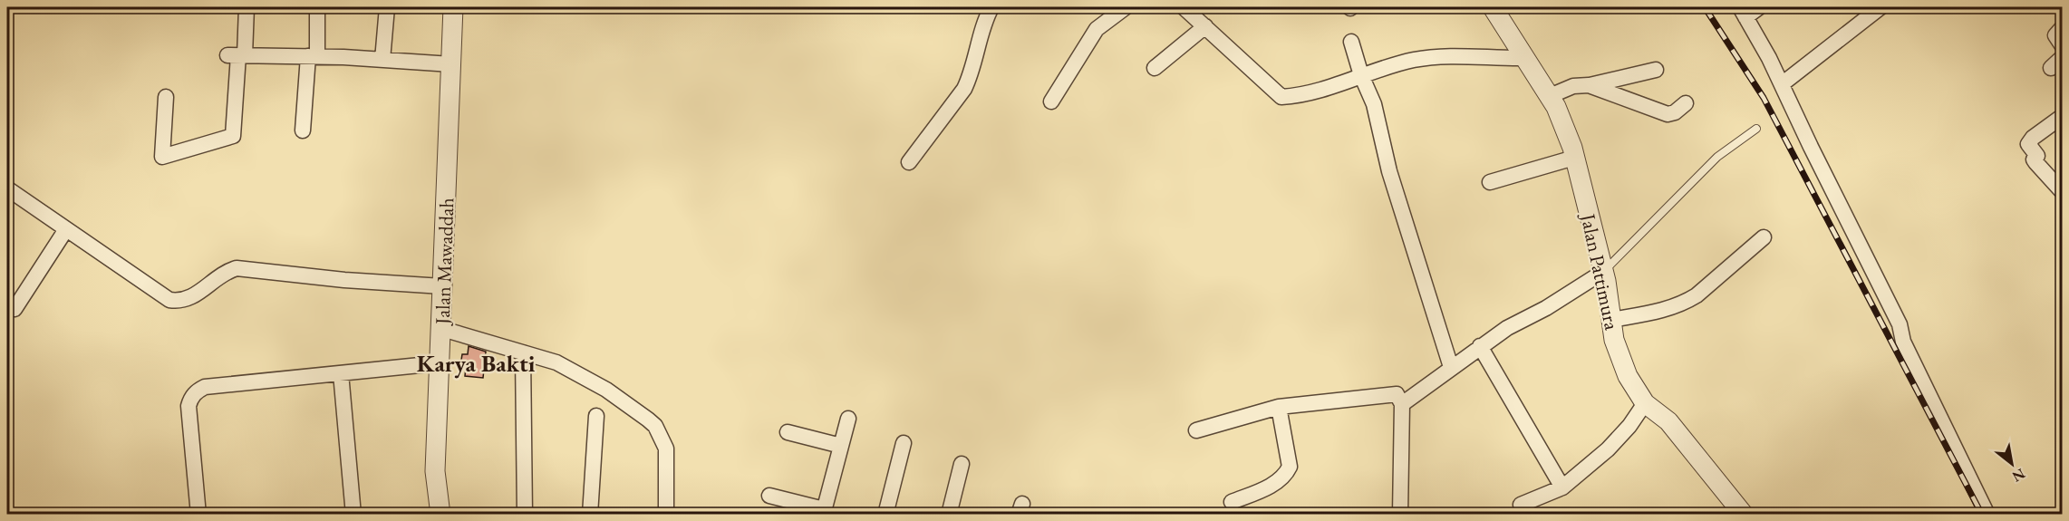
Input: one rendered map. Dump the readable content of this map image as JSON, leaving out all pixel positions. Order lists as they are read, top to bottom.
{
  "streets": {
    "street": ["Jalan Mawaddah", "Jalan Pattimura"]
  },
  "districts": ["Karya Bakti"],
  "north": "bottom right"
}
